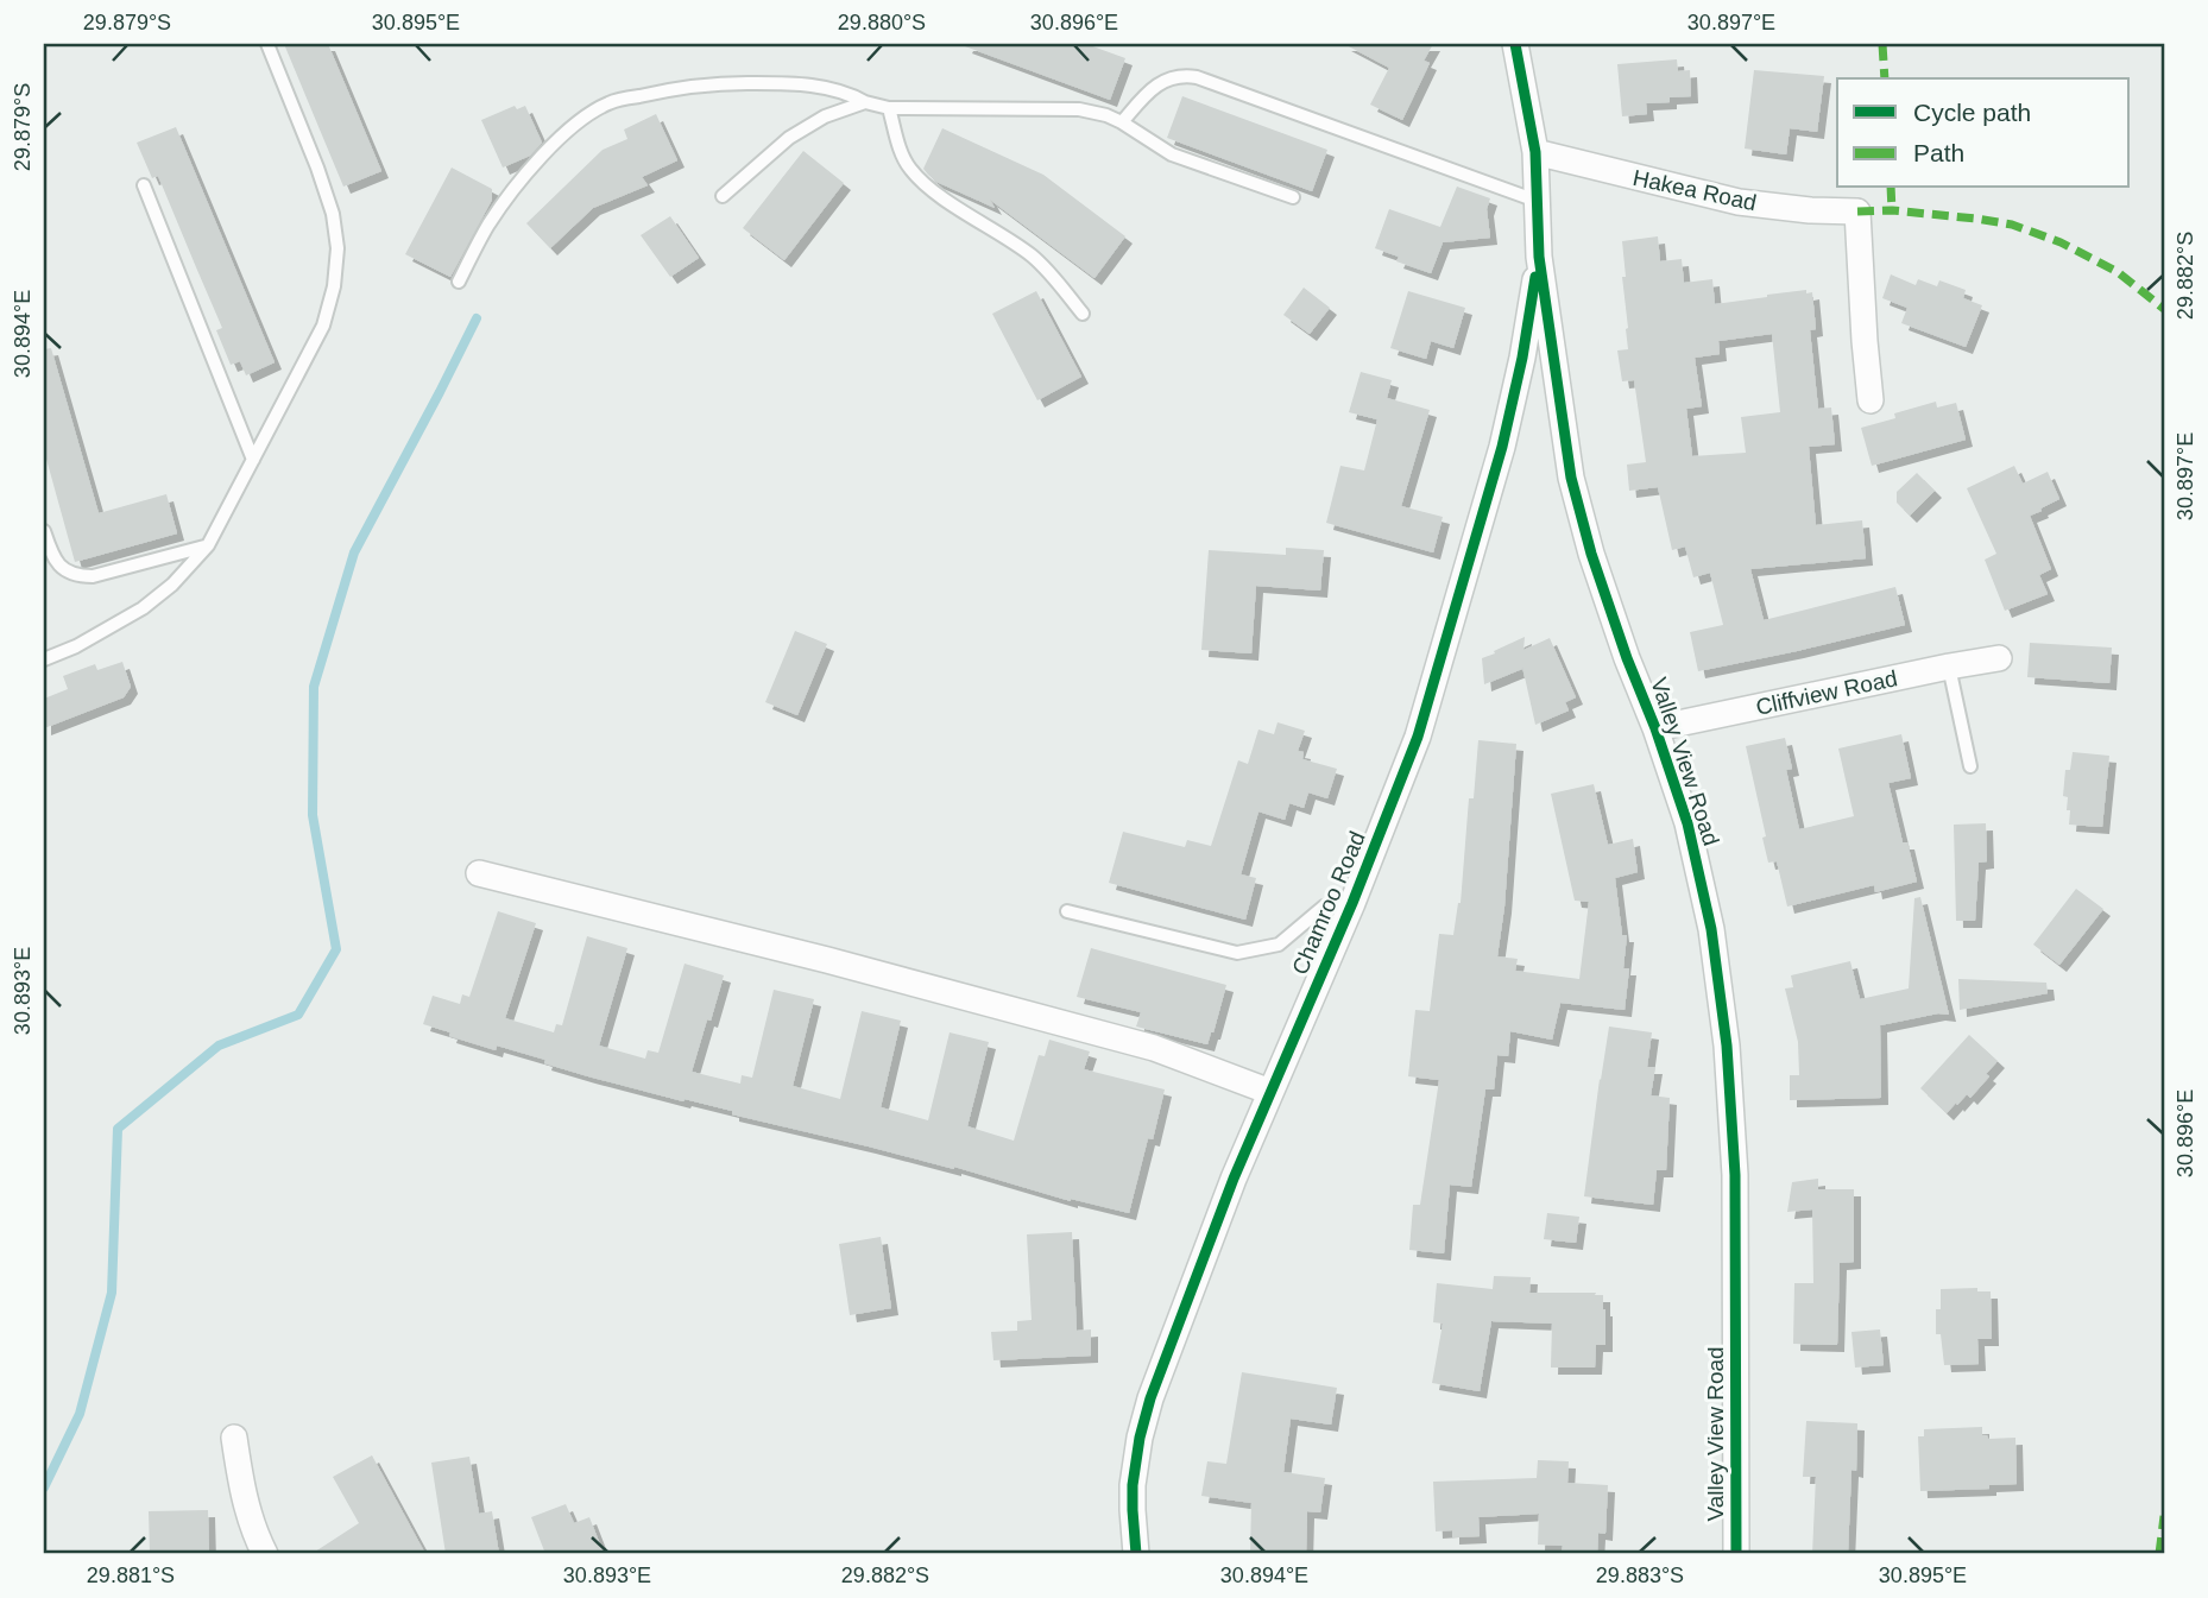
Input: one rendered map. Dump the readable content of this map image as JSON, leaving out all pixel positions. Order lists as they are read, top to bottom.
{
  "streets": {
    "street": [
      "Hakea Road",
      "Cliffview Road",
      "Valley View Road",
      "Chamroo Road"
    ]
  },
  "crossings": [
    ["Hakea Road", "Valley View Road"],
    ["Cliffview Road", "Valley View Road"],
    ["Valley View Road", "Chamroo Road"]
  ],
  "legend": ["Cycle path", "Path"],
  "coordinates": [
    "29.879°S",
    "30.895°E",
    "29.880°S",
    "30.896°E",
    "30.897°E",
    "29.882°S",
    "30.894°E",
    "30.893°E",
    "29.881°S",
    "29.883°S"
  ]
}
